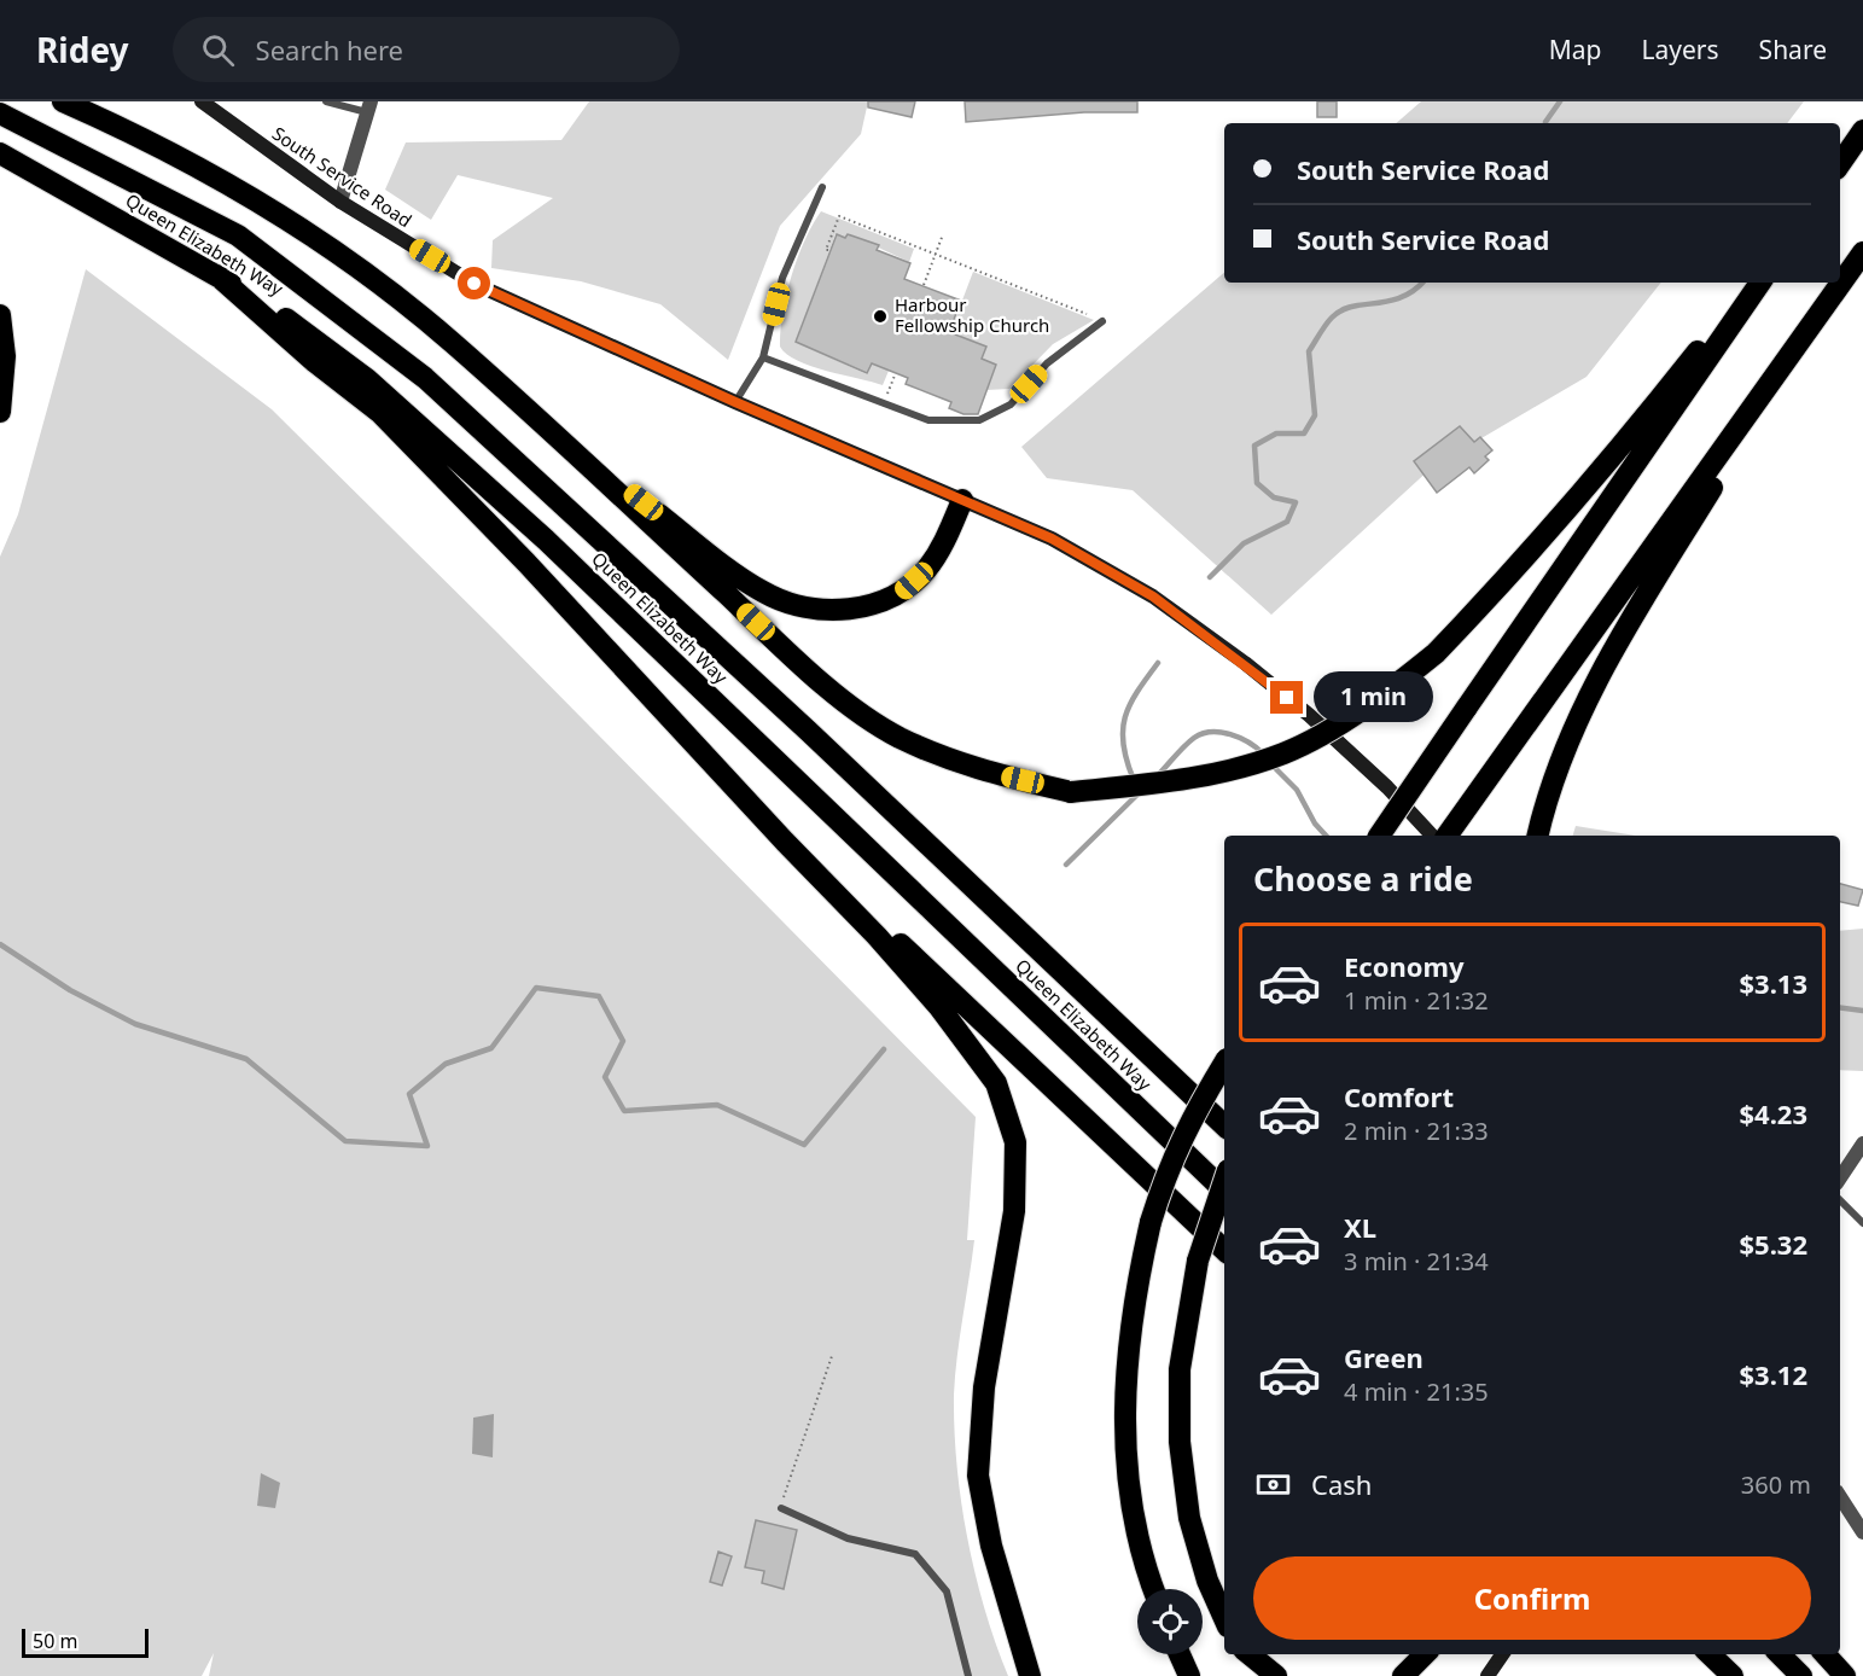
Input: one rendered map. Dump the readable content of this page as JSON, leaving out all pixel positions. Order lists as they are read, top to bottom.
{
  "streets": {
    "highway": ["Queen Elizabeth Way"],
    "main road": ["South Service Road"]
  },
  "places": ["Harbour Fellowship Church"],
  "scale_bar": "50 m",
  "page": {
    "header": "Ridey",
    "search": "Search here",
    "nav": ["Map", "Layers", "Share"],
    "banner": ["South Service Road", "South Service Road"],
    "bubble": "1 min",
    "heading": "Choose a ride",
    "list": [
      {
        "name": "Economy",
        "note": "1 min · 21:32",
        "value": "$3.13"
      },
      {
        "name": "Comfort",
        "note": "2 min · 21:33",
        "value": "$4.23"
      },
      {
        "name": "XL",
        "note": "3 min · 21:34",
        "value": "$5.32"
      },
      {
        "name": "Green",
        "note": "4 min · 21:35",
        "value": "$3.12"
      }
    ],
    "pay": ["Cash", "360 m"],
    "buttons": "Confirm",
    "scale": "50 m"
  }
}
